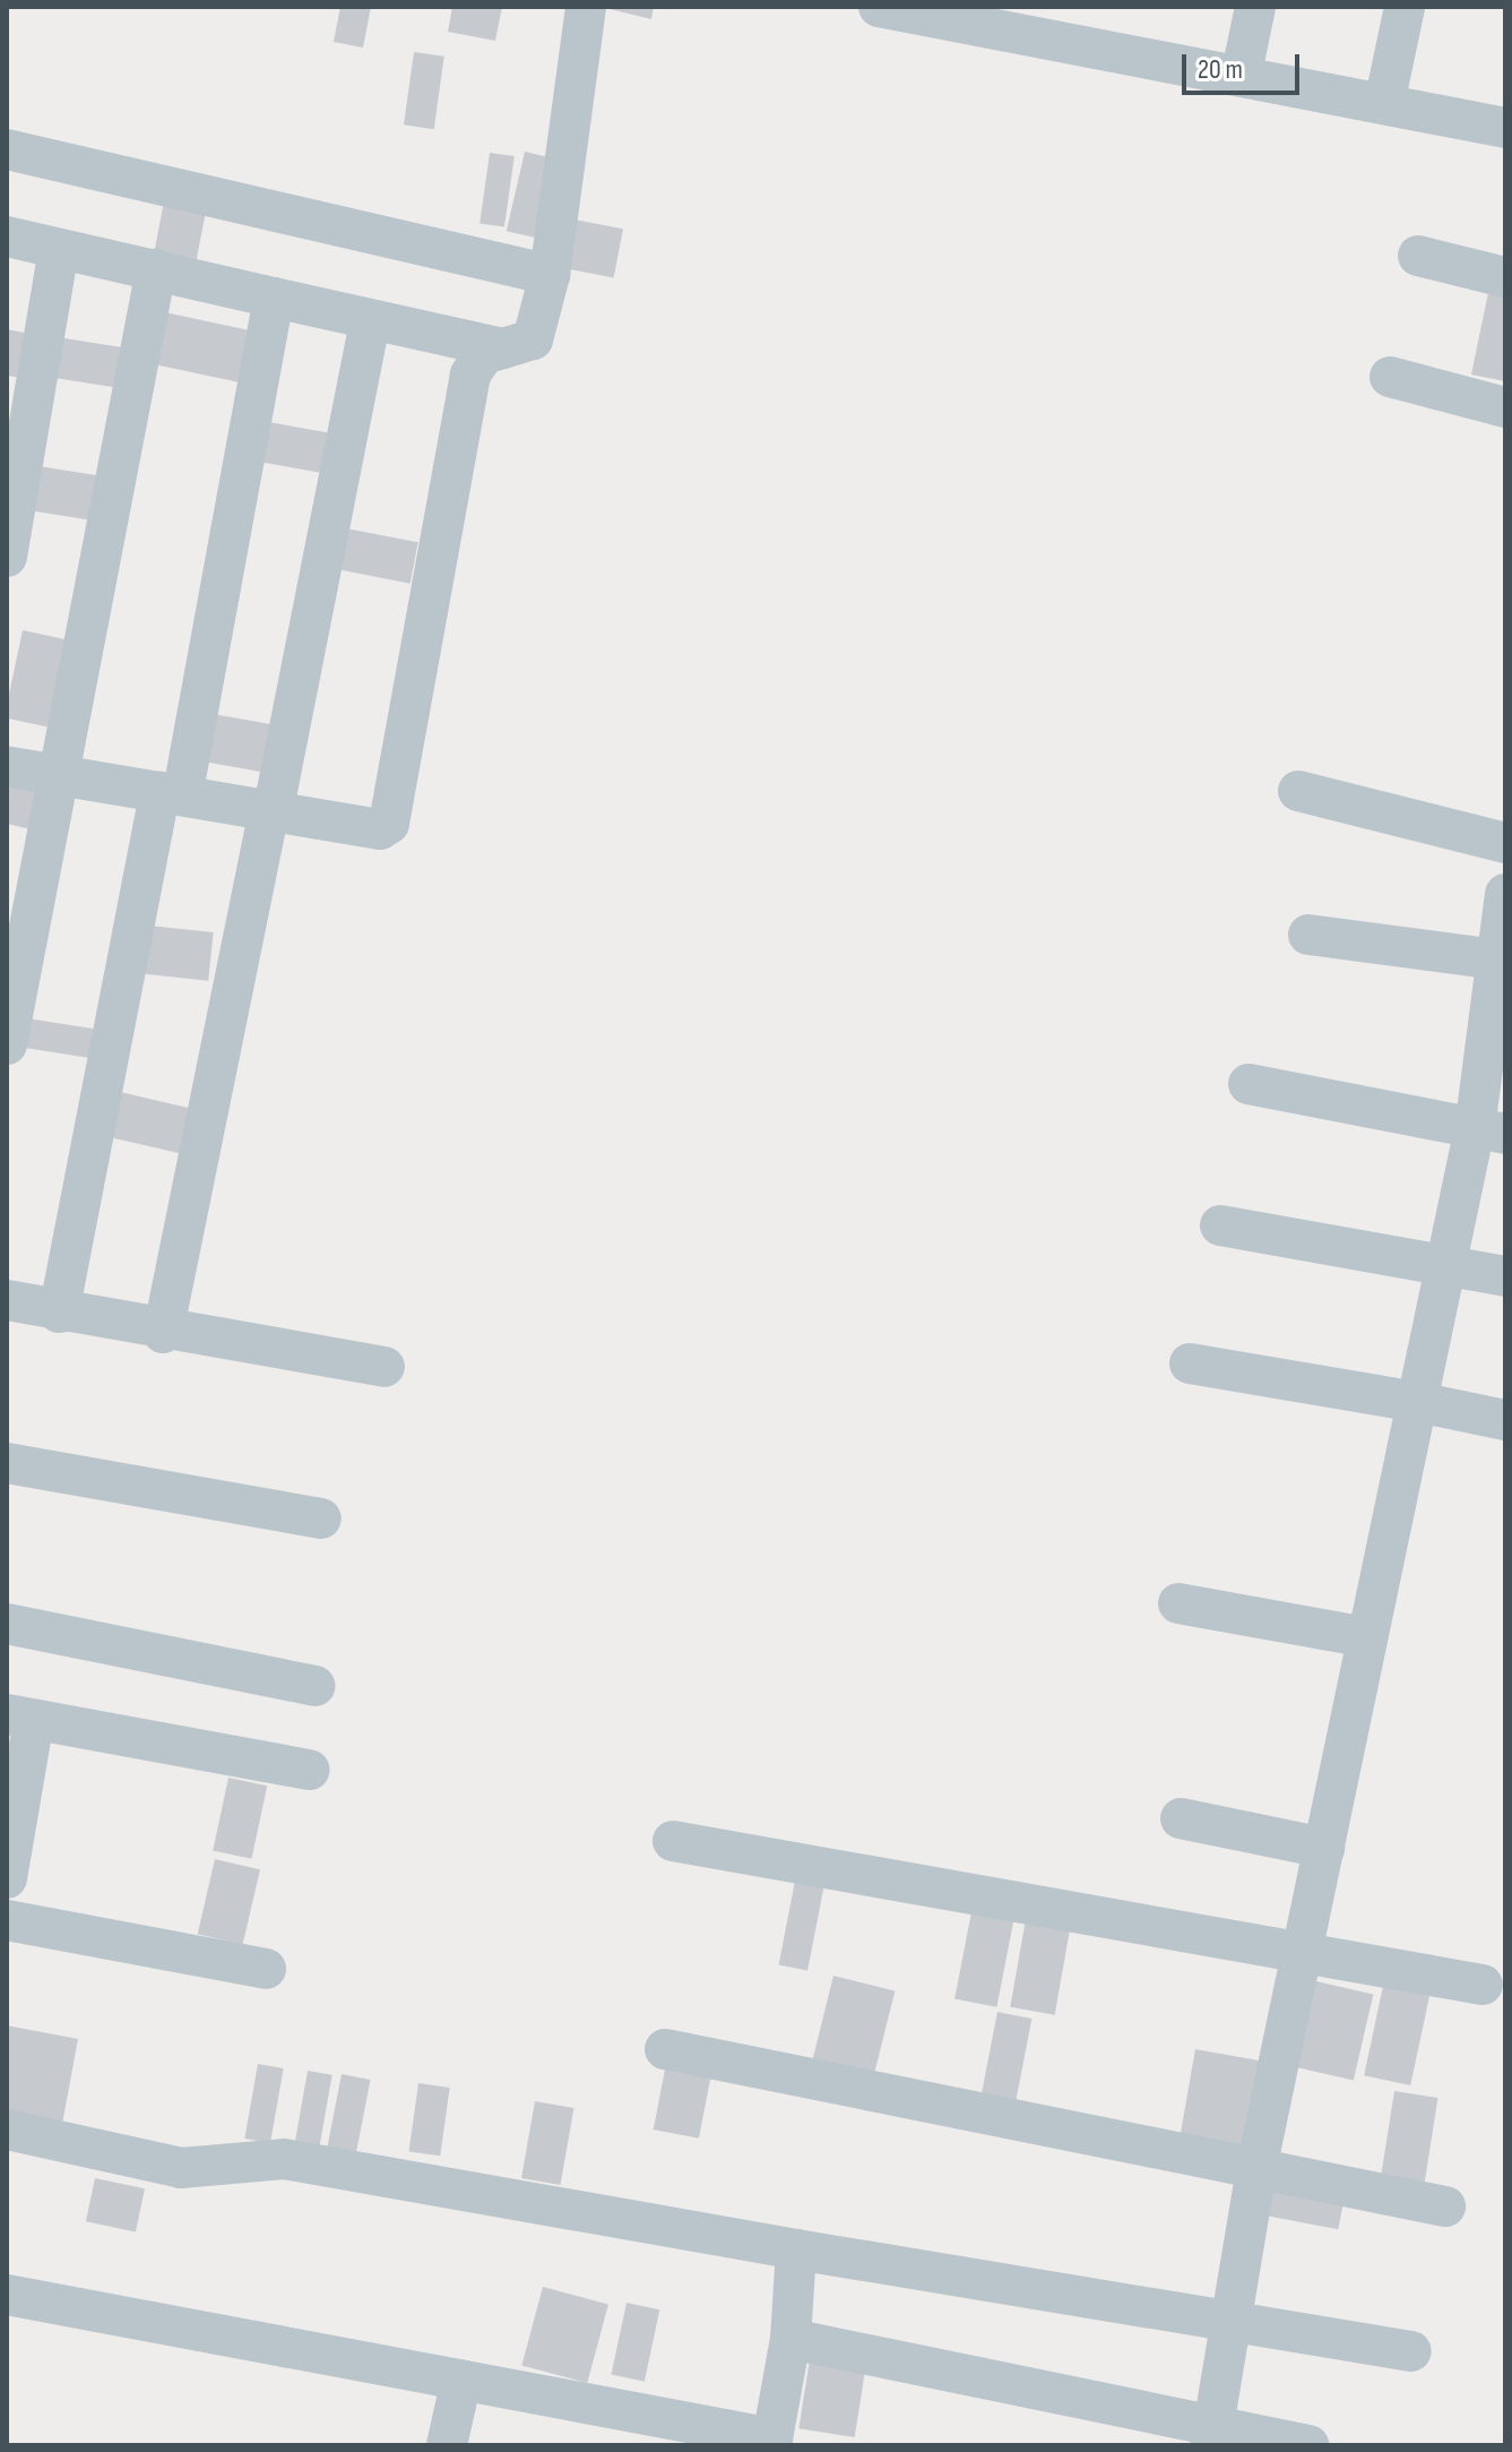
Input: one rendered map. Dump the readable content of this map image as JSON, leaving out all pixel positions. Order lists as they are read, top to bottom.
{
  "scale_bar": "20 m"
}
